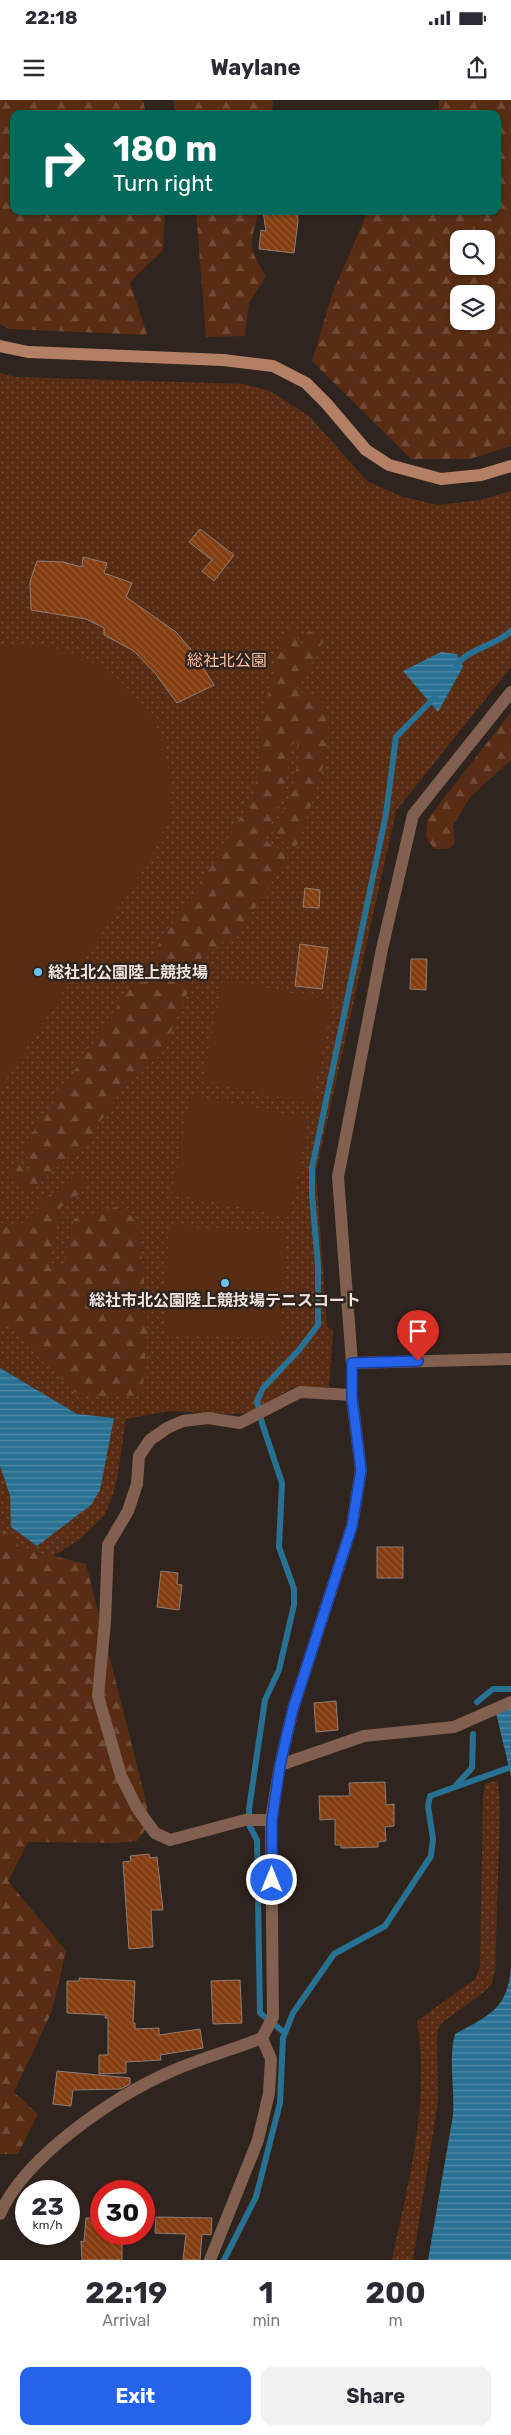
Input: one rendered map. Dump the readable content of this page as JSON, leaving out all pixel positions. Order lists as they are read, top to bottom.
{
  "parks": ["総社北公園"],
  "places": ["総社北公園陸上競技場", "総社市北公園陸上競技場テニスコート"],
  "page": {
    "status": "22:18",
    "header": "Waylane",
    "turn": ["180 m", "Turn right"],
    "speed": "23 km/h",
    "limit": "30",
    "eta": [
      "22:19",
      "Arrival",
      "1",
      "min",
      "200",
      "m"
    ],
    "buttons": ["Exit", "Share"]
  }
}
